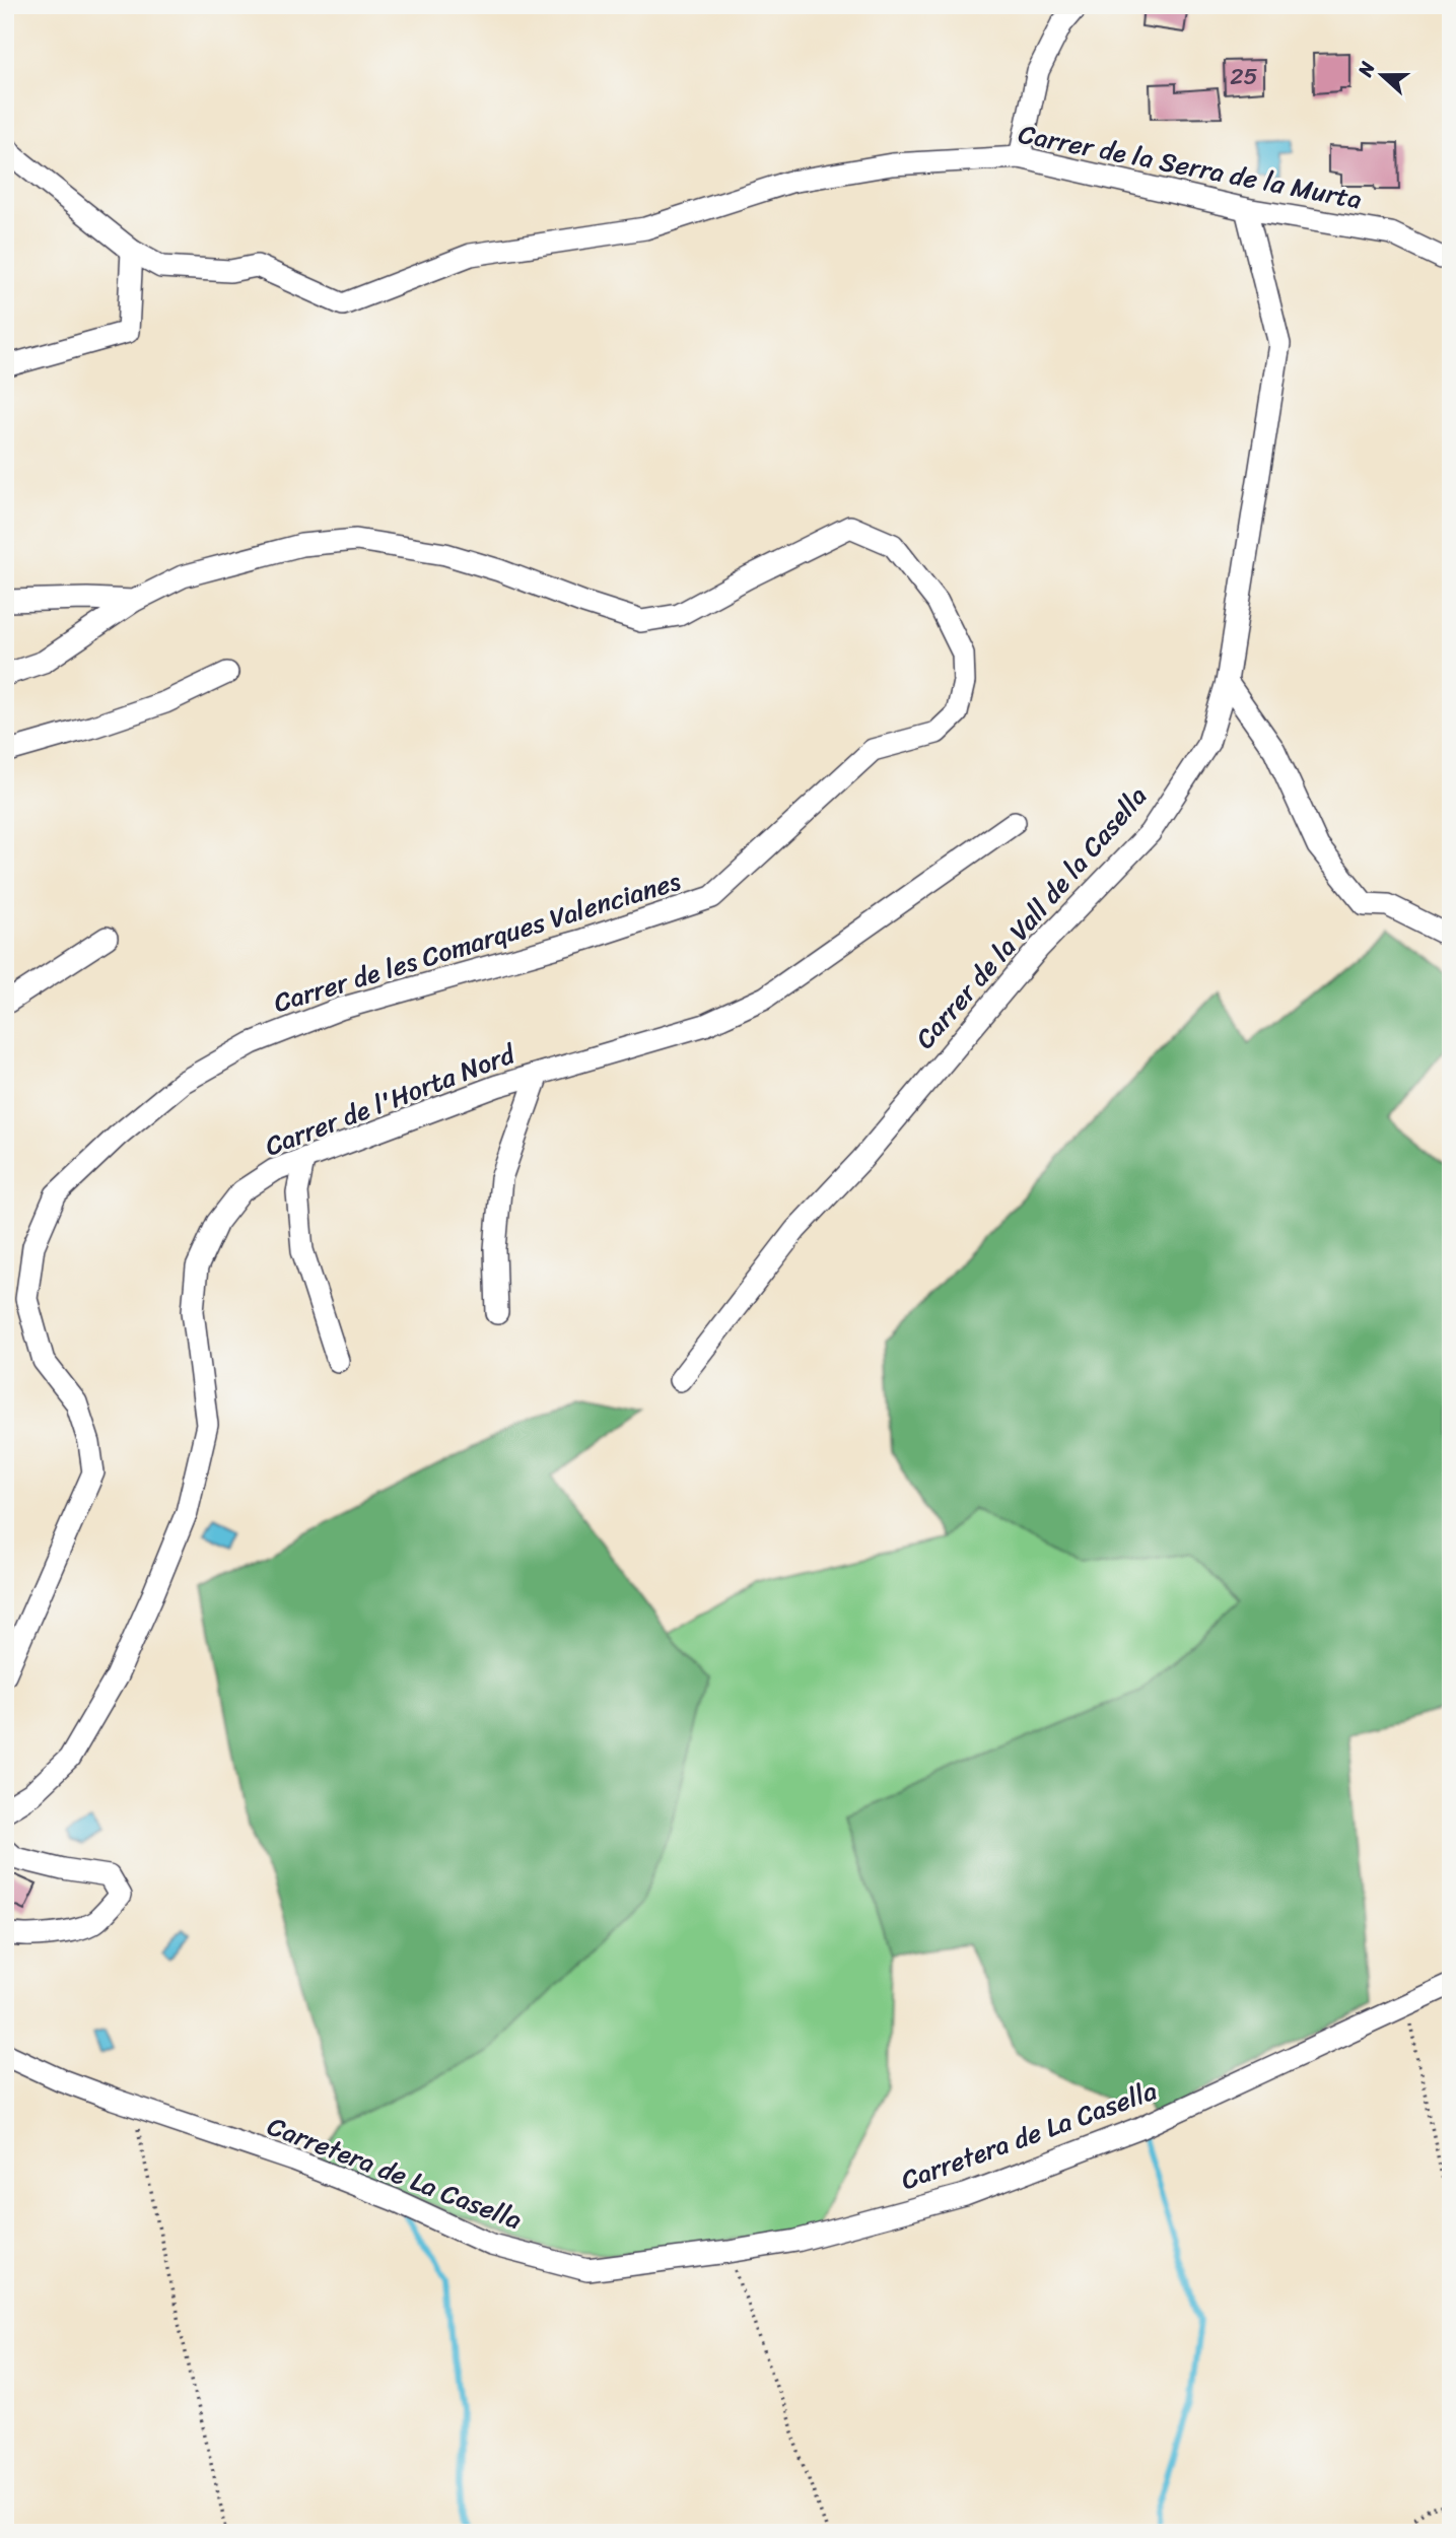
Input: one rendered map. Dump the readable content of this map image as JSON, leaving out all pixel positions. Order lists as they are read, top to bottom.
{
  "streets": {
    "street": [
      "Carrer de la Serra de la Murta",
      "Carrer de la Vall de la Casella",
      "Carrer de les Comarques Valencianes",
      "Carrer de l'Horta Nord",
      "Carretera de La Casella"
    ]
  },
  "crossings": [
    ["Carrer de la Serra de la Murta", "Carrer de la Vall de la Casella"]
  ],
  "house_numbers": ["25"],
  "north": "left"
}
